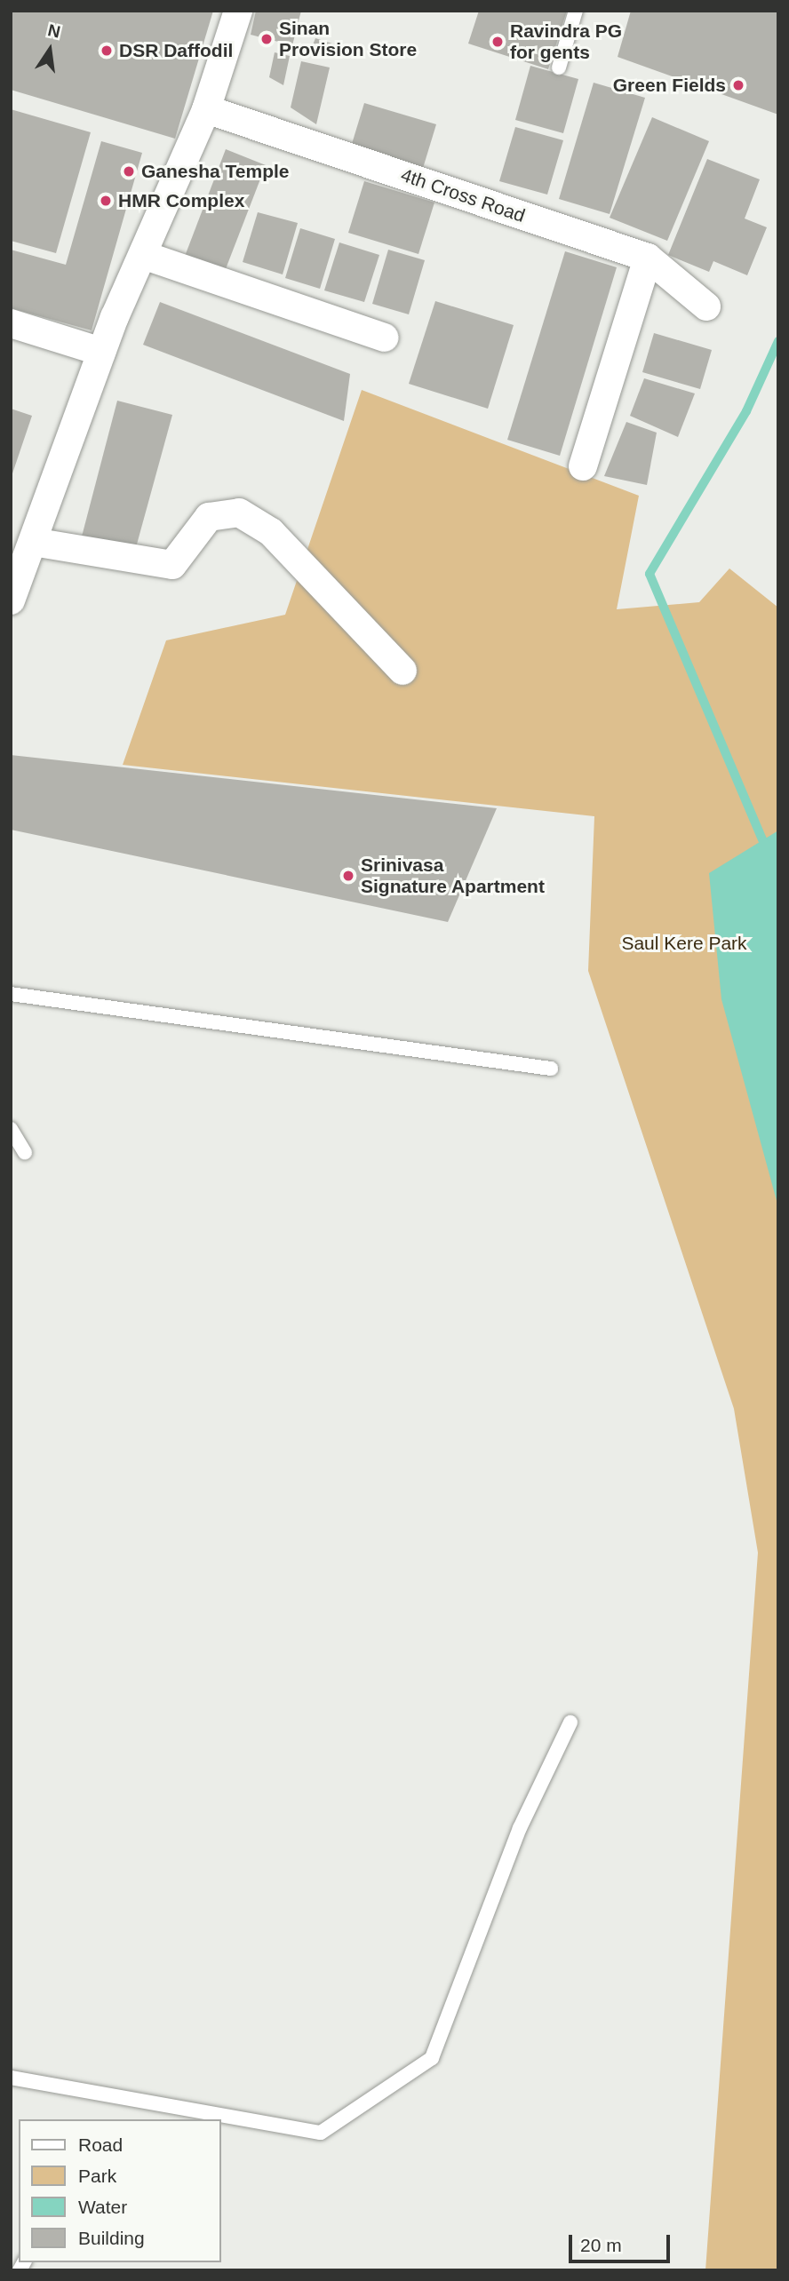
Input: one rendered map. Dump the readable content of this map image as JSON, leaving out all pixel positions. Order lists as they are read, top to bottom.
{
  "streets": {
    "street": ["4th Cross Road"]
  },
  "parks": ["Saul Kere Park"],
  "places": [
    "Sinan Provision Store",
    "Ravindra PG for gents",
    "DSR Daffodil",
    "Green Fields",
    "Ganesha Temple",
    "HMR Complex",
    "Srinivasa Signature Apartment"
  ],
  "legend": [
    "Road",
    "Park",
    "Water",
    "Building"
  ],
  "scale_bar": "20 m",
  "north": "top"
}
